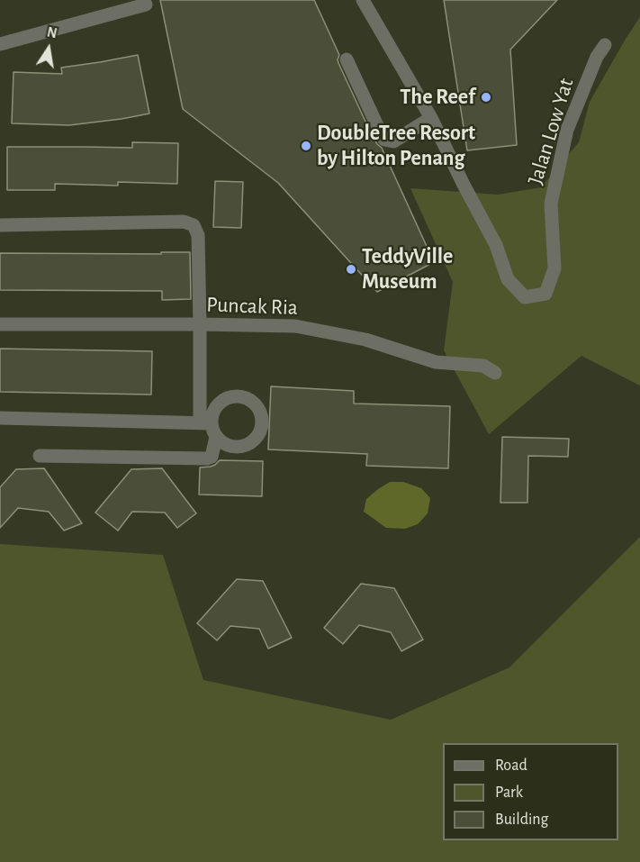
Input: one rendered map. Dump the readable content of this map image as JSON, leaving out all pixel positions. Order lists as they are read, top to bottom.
{
  "streets": {
    "street": ["Jalan Low Yat", "Puncak Ria"]
  },
  "places": ["The Reef", "DoubleTree Resort by Hilton Penang", "TeddyVille Museum"],
  "legend": ["Road", "Park", "Building"],
  "north": "top"
}
